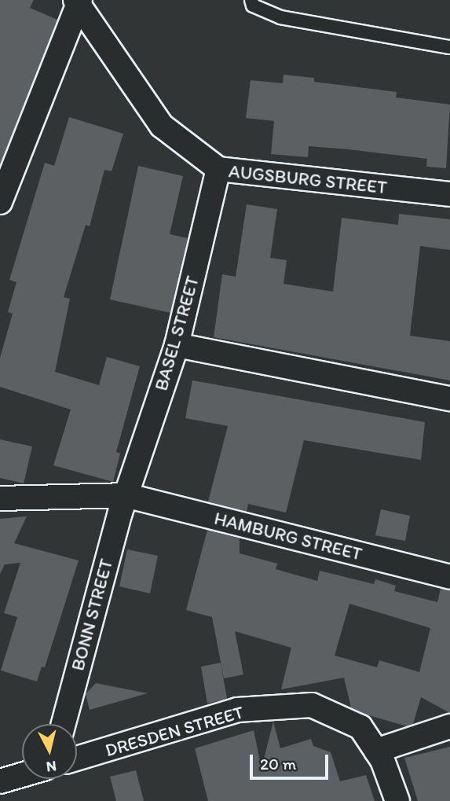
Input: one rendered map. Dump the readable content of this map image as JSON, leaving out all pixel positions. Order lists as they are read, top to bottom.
{
  "streets": {
    "street": [
      "AUGSBURG STREET",
      "BASEL STREET",
      "HAMBURG STREET",
      "BONN STREET",
      "DRESDEN STREET"
    ]
  },
  "crossings": [
    ["AUGSBURG STREET", "BASEL STREET"],
    ["BASEL STREET", "HAMBURG STREET"],
    ["BASEL STREET", "BONN STREET"],
    ["HAMBURG STREET", "BONN STREET"]
  ],
  "scale_bar": "20 m",
  "north": "bottom"
}
